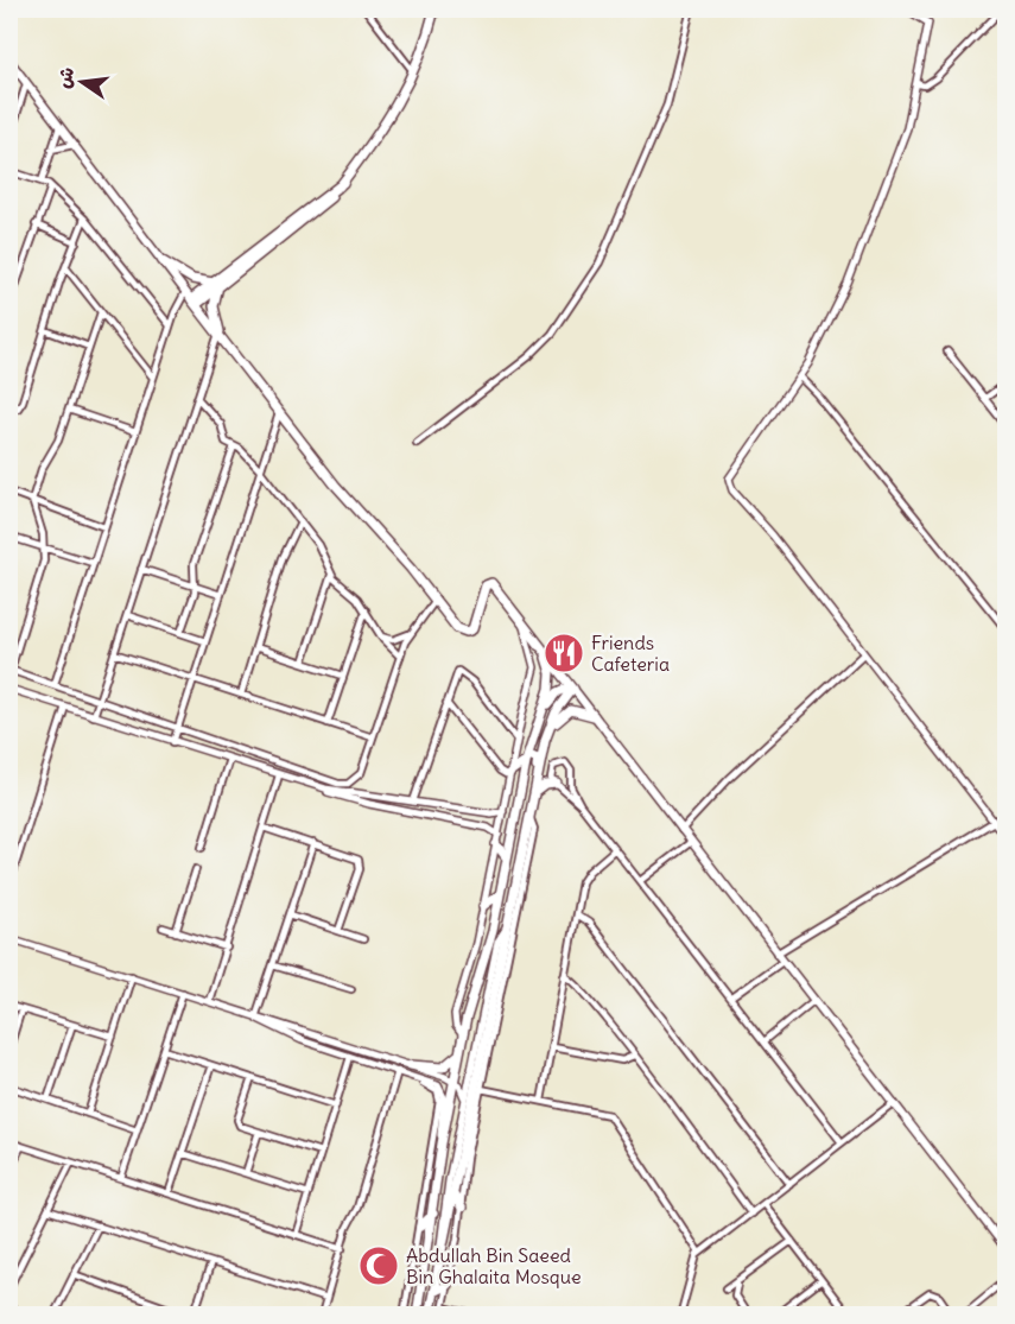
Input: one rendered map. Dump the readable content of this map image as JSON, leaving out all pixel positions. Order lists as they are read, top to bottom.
{
  "places": {
    "restaurant": ["Friends Cafeteria"],
    "mosque": ["Abdullah Bin Saeed Bin Ghalaita Mosque"]
  },
  "north": "left"
}
